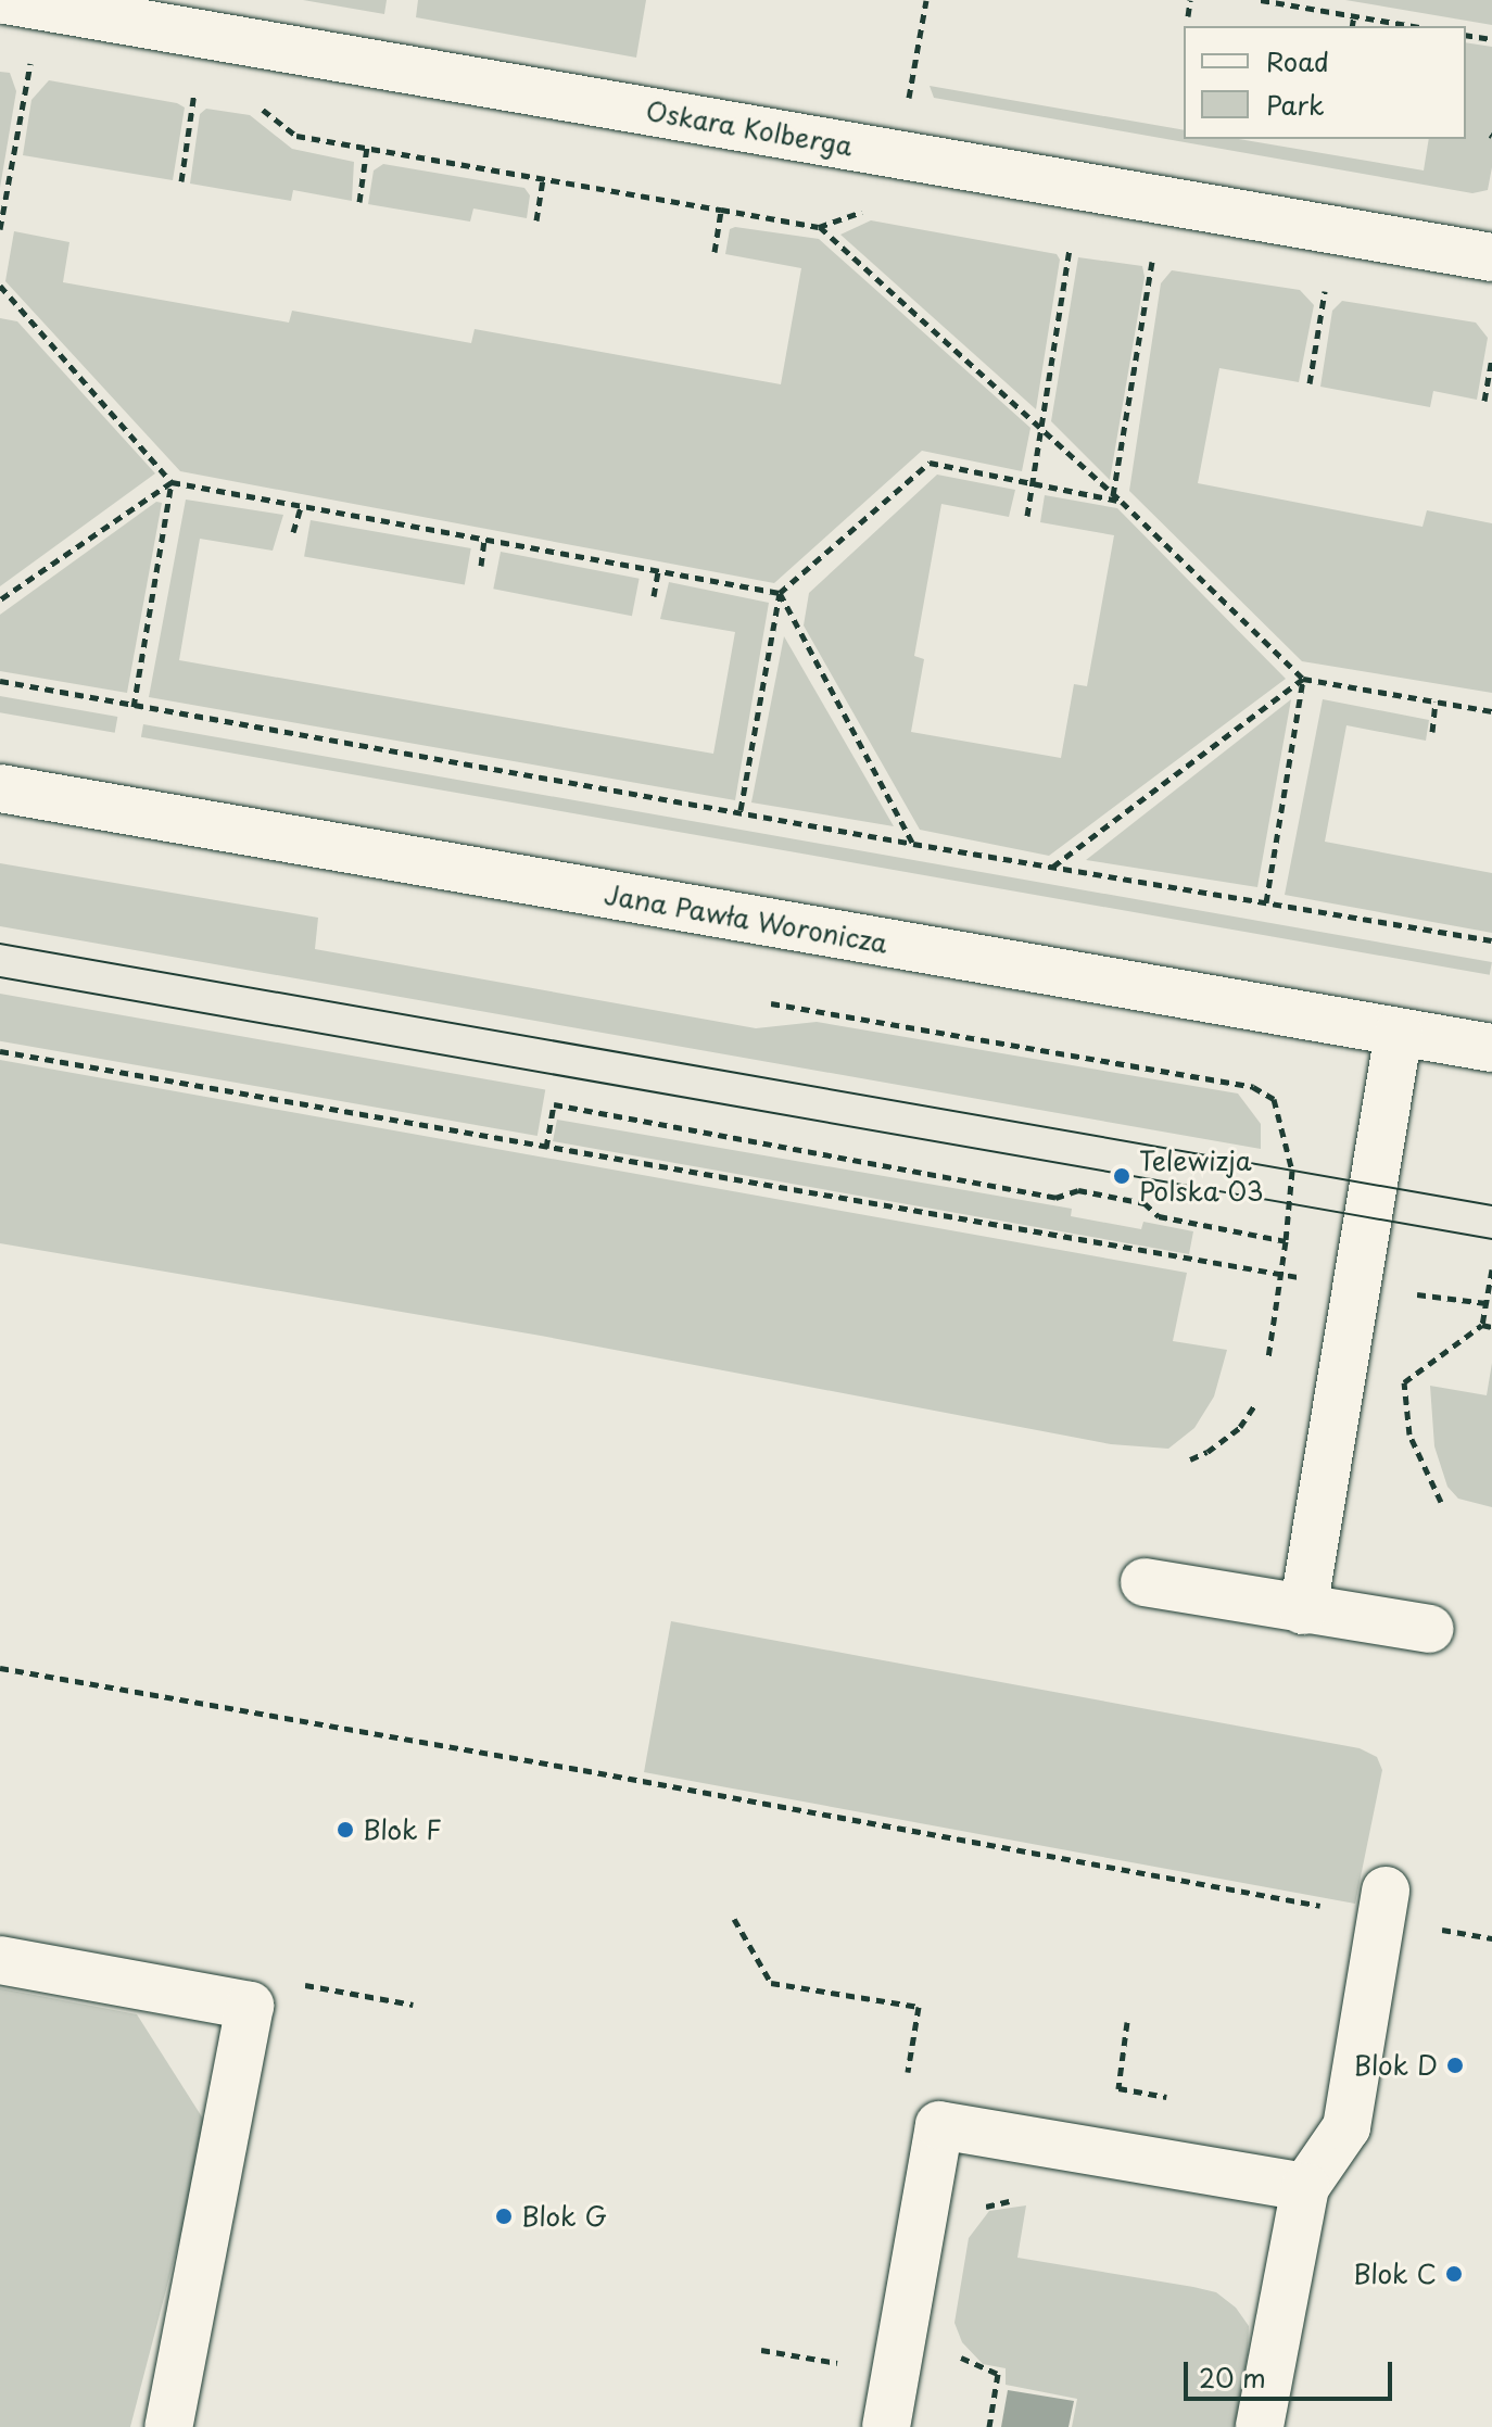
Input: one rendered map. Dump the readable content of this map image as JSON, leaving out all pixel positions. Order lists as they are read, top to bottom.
{
  "streets": {
    "street": ["Oskara Kolberga", "Jana Pawła Woronicza"]
  },
  "places": [
    "Telewizja Polska 03",
    "Blok F",
    "Blok D",
    "Blok G",
    "Blok C"
  ],
  "legend": ["Road", "Park"],
  "scale_bar": "20 m"
}
